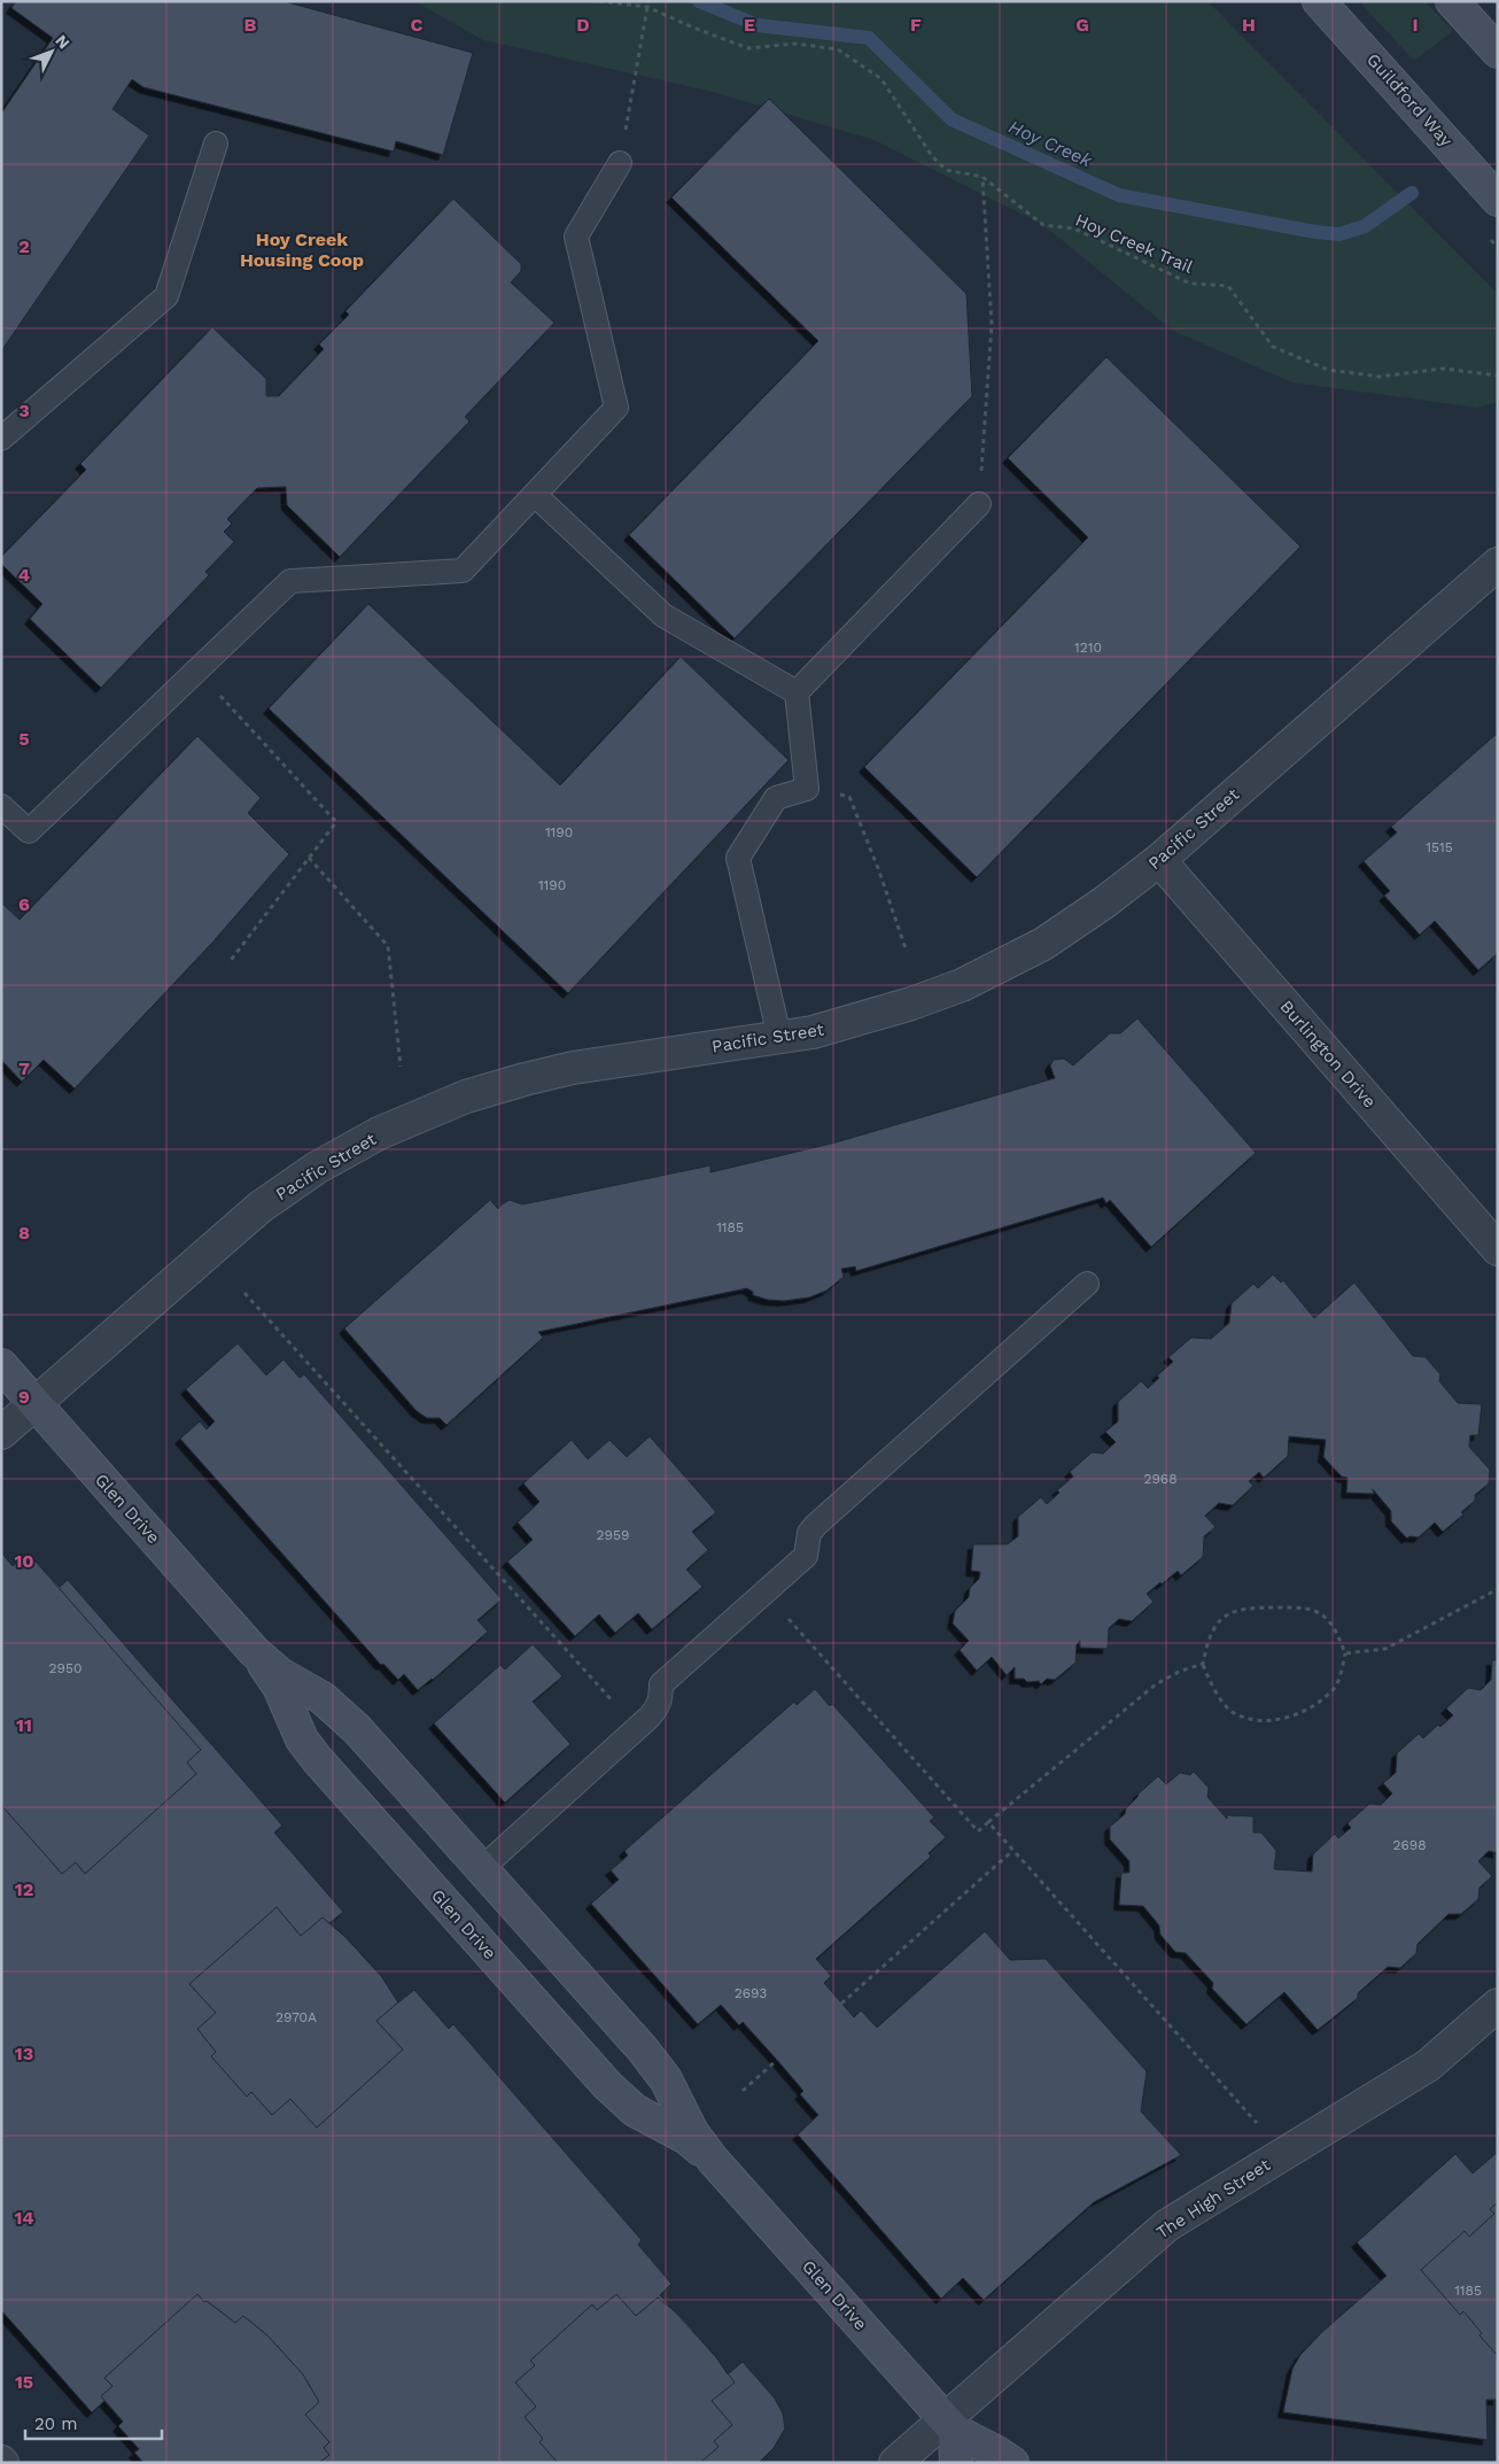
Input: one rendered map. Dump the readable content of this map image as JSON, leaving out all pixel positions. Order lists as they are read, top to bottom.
{
  "streets": {
    "street": [
      "Guildford Way",
      "Pacific Street",
      "Burlington Drive",
      "Glen Drive",
      "The High Street"
    ],
    "path": ["Hoy Creek Trail"]
  },
  "crossings": [
    ["Pacific Street", "Burlington Drive"],
    ["Pacific Street", "Glen Drive"],
    ["Glen Drive", "The High Street"]
  ],
  "districts": ["Hoy Creek Housing Coop"],
  "water": ["Hoy Creek"],
  "house_numbers": [
    "1210",
    "1190",
    "1515",
    "1190",
    "1185",
    "2968",
    "2959",
    "2950",
    "2698",
    "2693",
    "2970A",
    "1185"
  ],
  "scale_bar": "20 m",
  "north": "top right",
  "grid": {
    "columns": [
      "B",
      "C",
      "D",
      "E",
      "F",
      "G",
      "H",
      "I"
    ],
    "rows": [
      "2",
      "3",
      "4",
      "5",
      "6",
      "7",
      "8",
      "9",
      "10",
      "11",
      "12",
      "13",
      "14",
      "15"
    ]
  }
}
